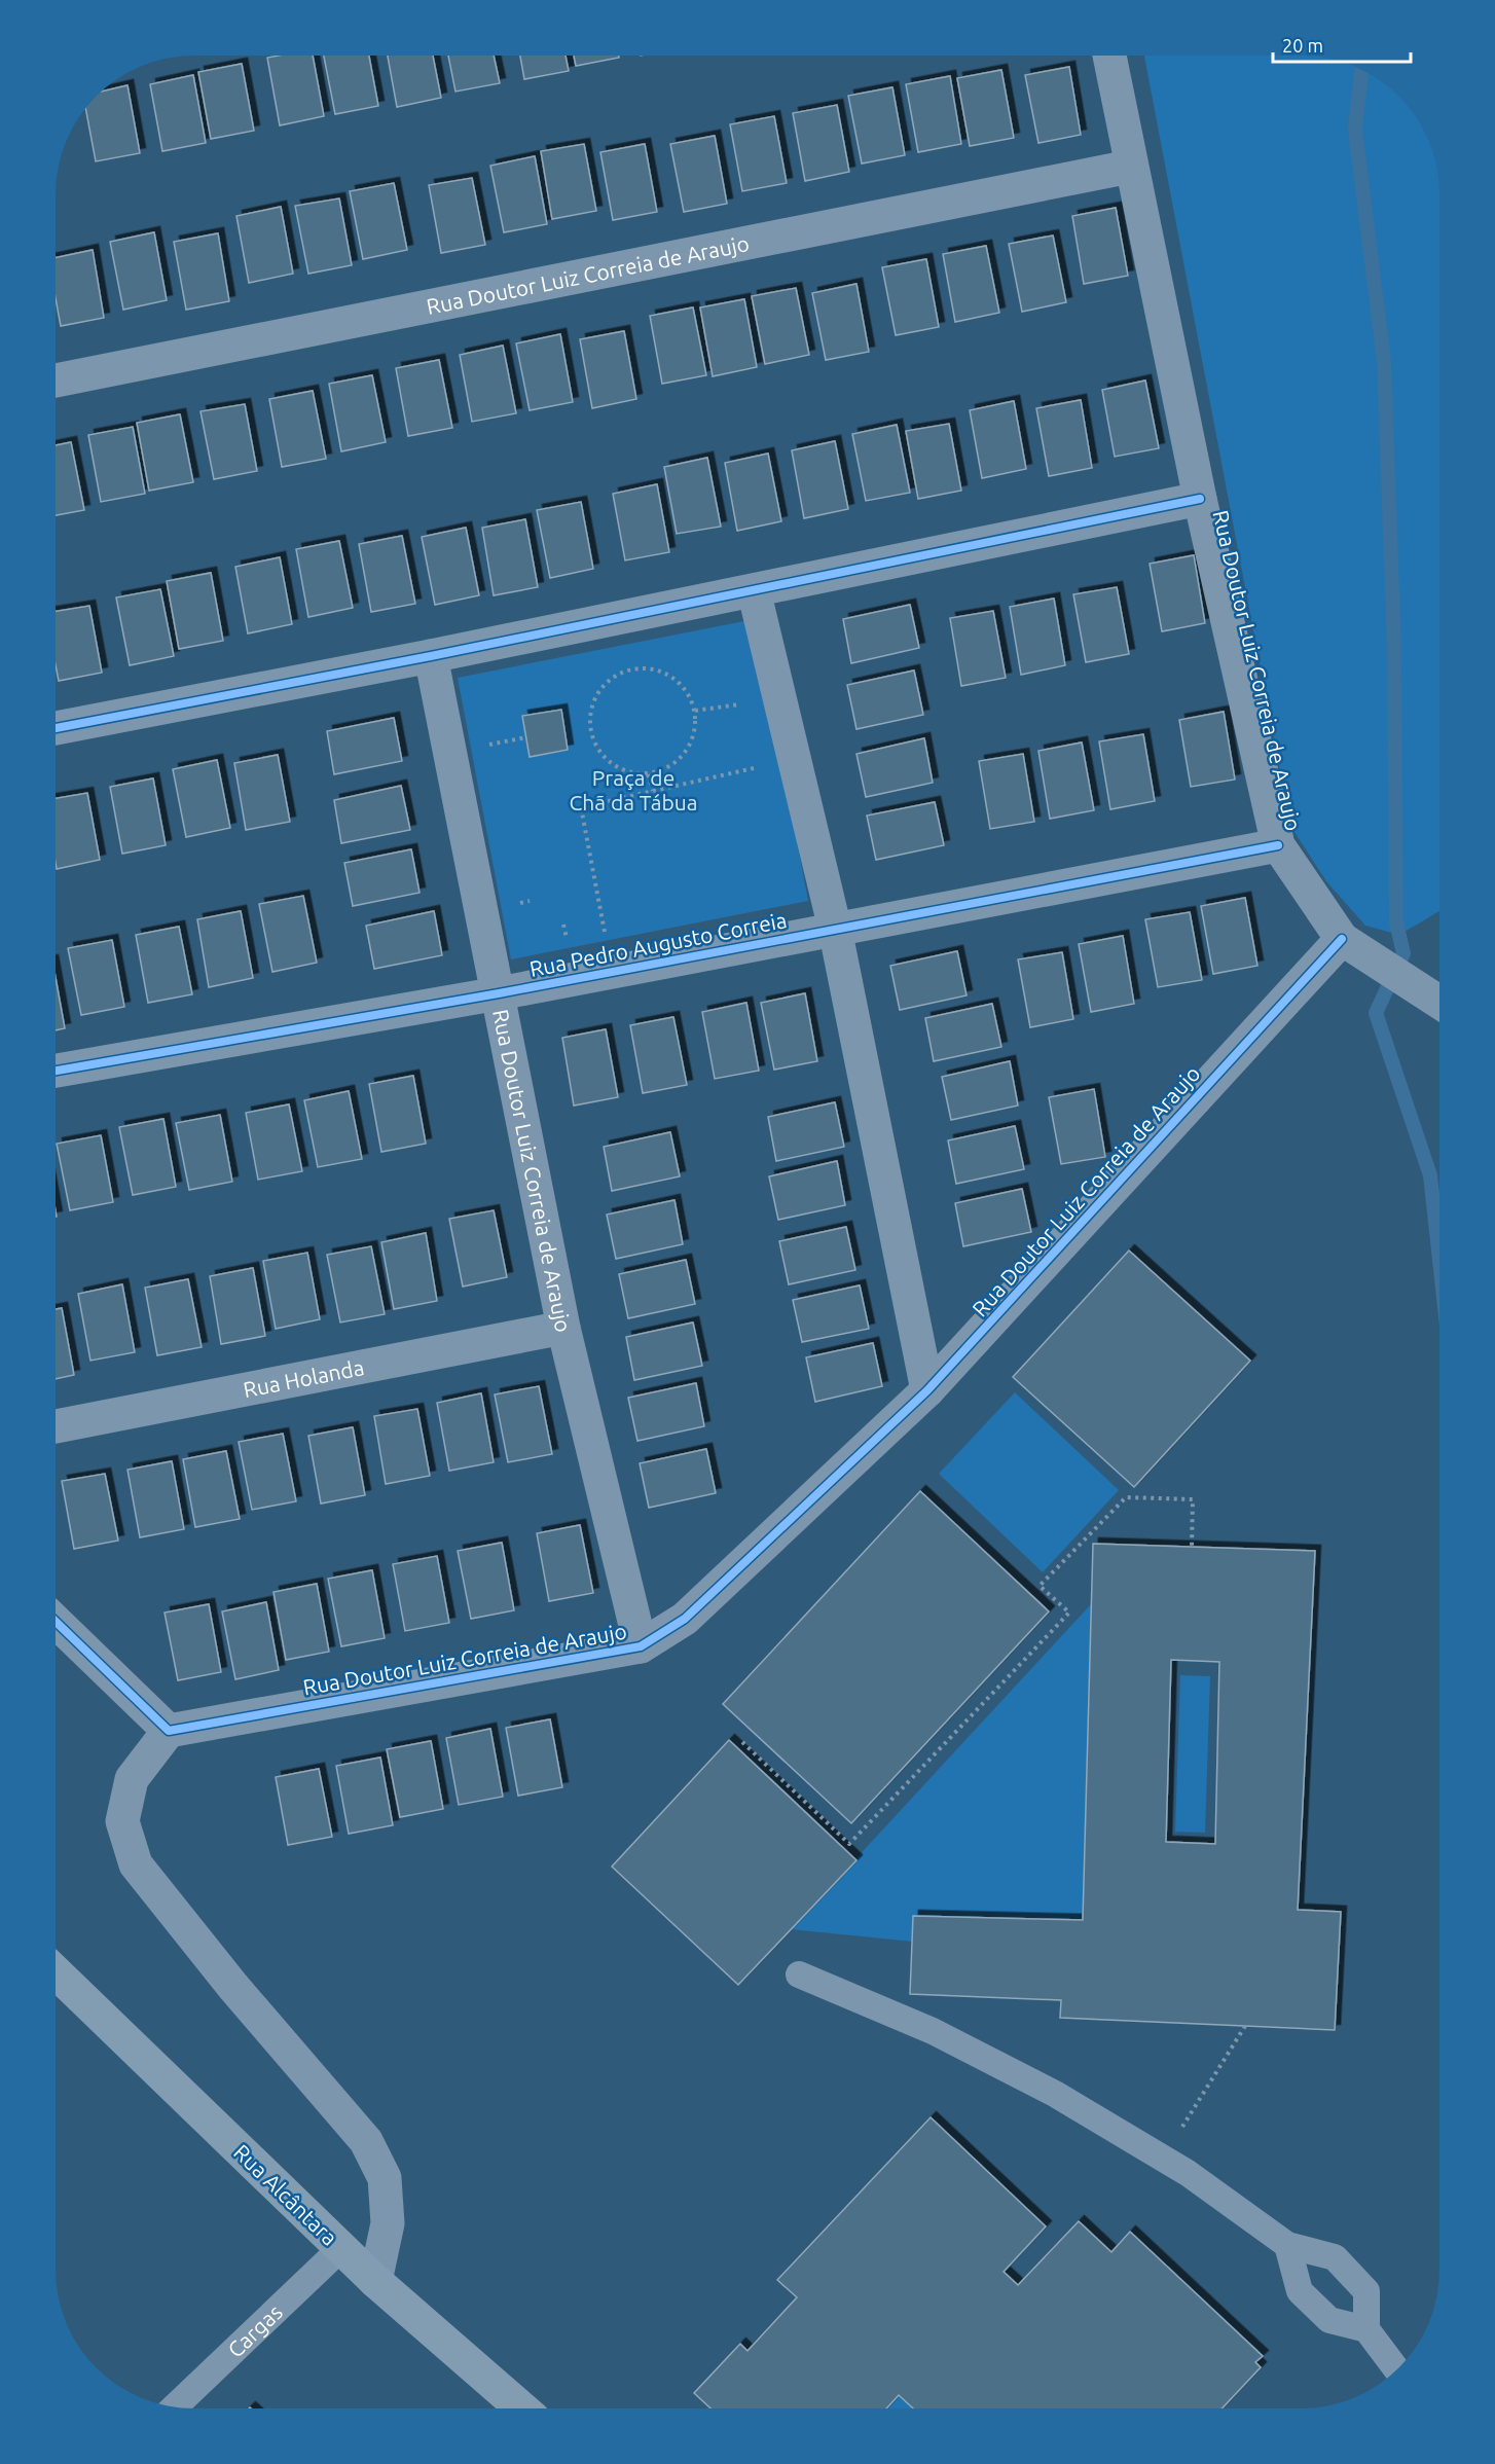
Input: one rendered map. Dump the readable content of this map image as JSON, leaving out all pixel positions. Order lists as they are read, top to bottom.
{
  "streets": {
    "street": [
      "Rua Doutor Luiz Correia de Araujo",
      "Rua Pedro Augusto Correia",
      "Rua Holanda",
      "Rua Alcântara"
    ],
    "lane": ["Cargas"]
  },
  "crossings": [
    ["Rua Doutor Luiz Correia de Araujo", "Rua Pedro Augusto Correia"],
    ["Rua Doutor Luiz Correia de Araujo", "Rua Holanda"],
    ["Rua Alcântara", "Cargas"]
  ],
  "parks": ["Praça de Chã da Tábua"],
  "scale_bar": "20 m"
}
